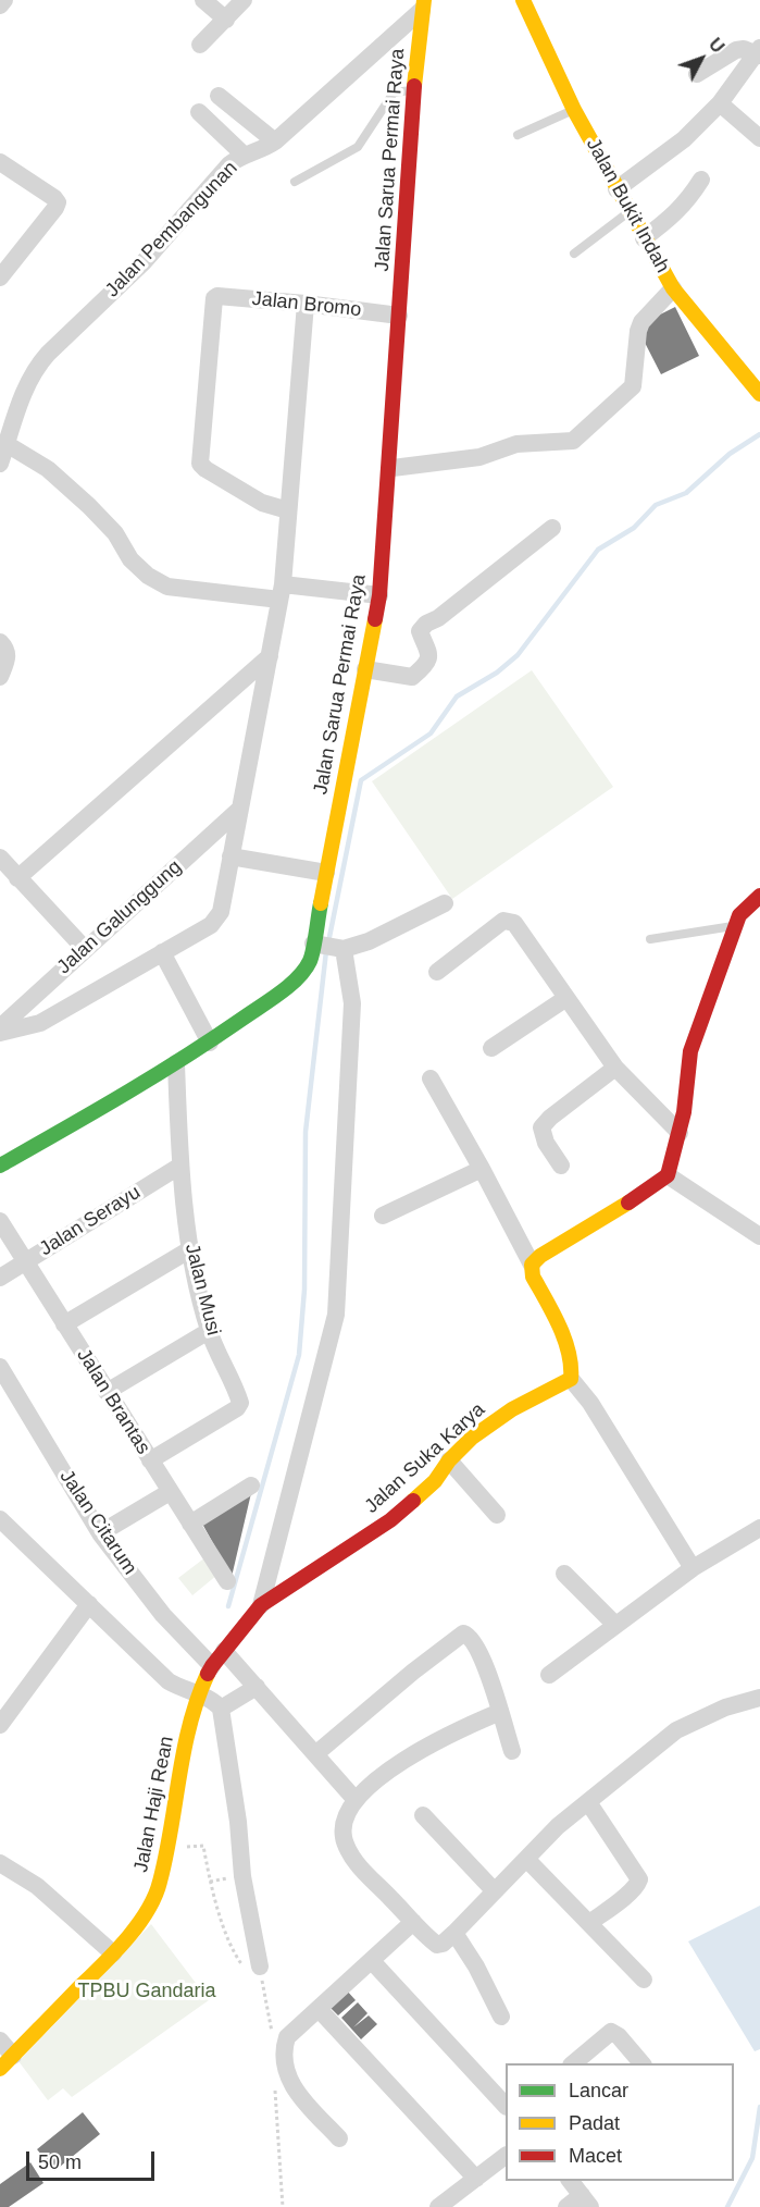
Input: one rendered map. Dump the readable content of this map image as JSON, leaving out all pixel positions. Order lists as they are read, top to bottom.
{
  "streets": {
    "street": [
      "Jalan Sarua Permai Raya",
      "Jalan Bukit Indah",
      "Jalan Pembangunan",
      "Jalan Bromo",
      "Jalan Galunggung",
      "Jalan Serayu",
      "Jalan Musi",
      "Jalan Brantas",
      "Jalan Suka Karya",
      "Jalan Citarum",
      "Jalan Haji Rean"
    ]
  },
  "crossings": [
    ["Jalan Sarua Permai Raya", "Jalan Pembangunan"],
    ["Jalan Sarua Permai Raya", "Jalan Bromo"],
    ["Jalan Sarua Permai Raya", "Jalan Musi"],
    ["Jalan Serayu", "Jalan Musi"],
    ["Jalan Serayu", "Jalan Brantas"],
    ["Jalan Musi", "Jalan Brantas"],
    ["Jalan Suka Karya", "Jalan Haji Rean"],
    ["Jalan Citarum", "Jalan Haji Rean"]
  ],
  "parks": ["TPBU Gandaria"],
  "legend": ["Lancar", "Padat", "Macet"],
  "scale_bar": "50 m",
  "north": "top right"
}
